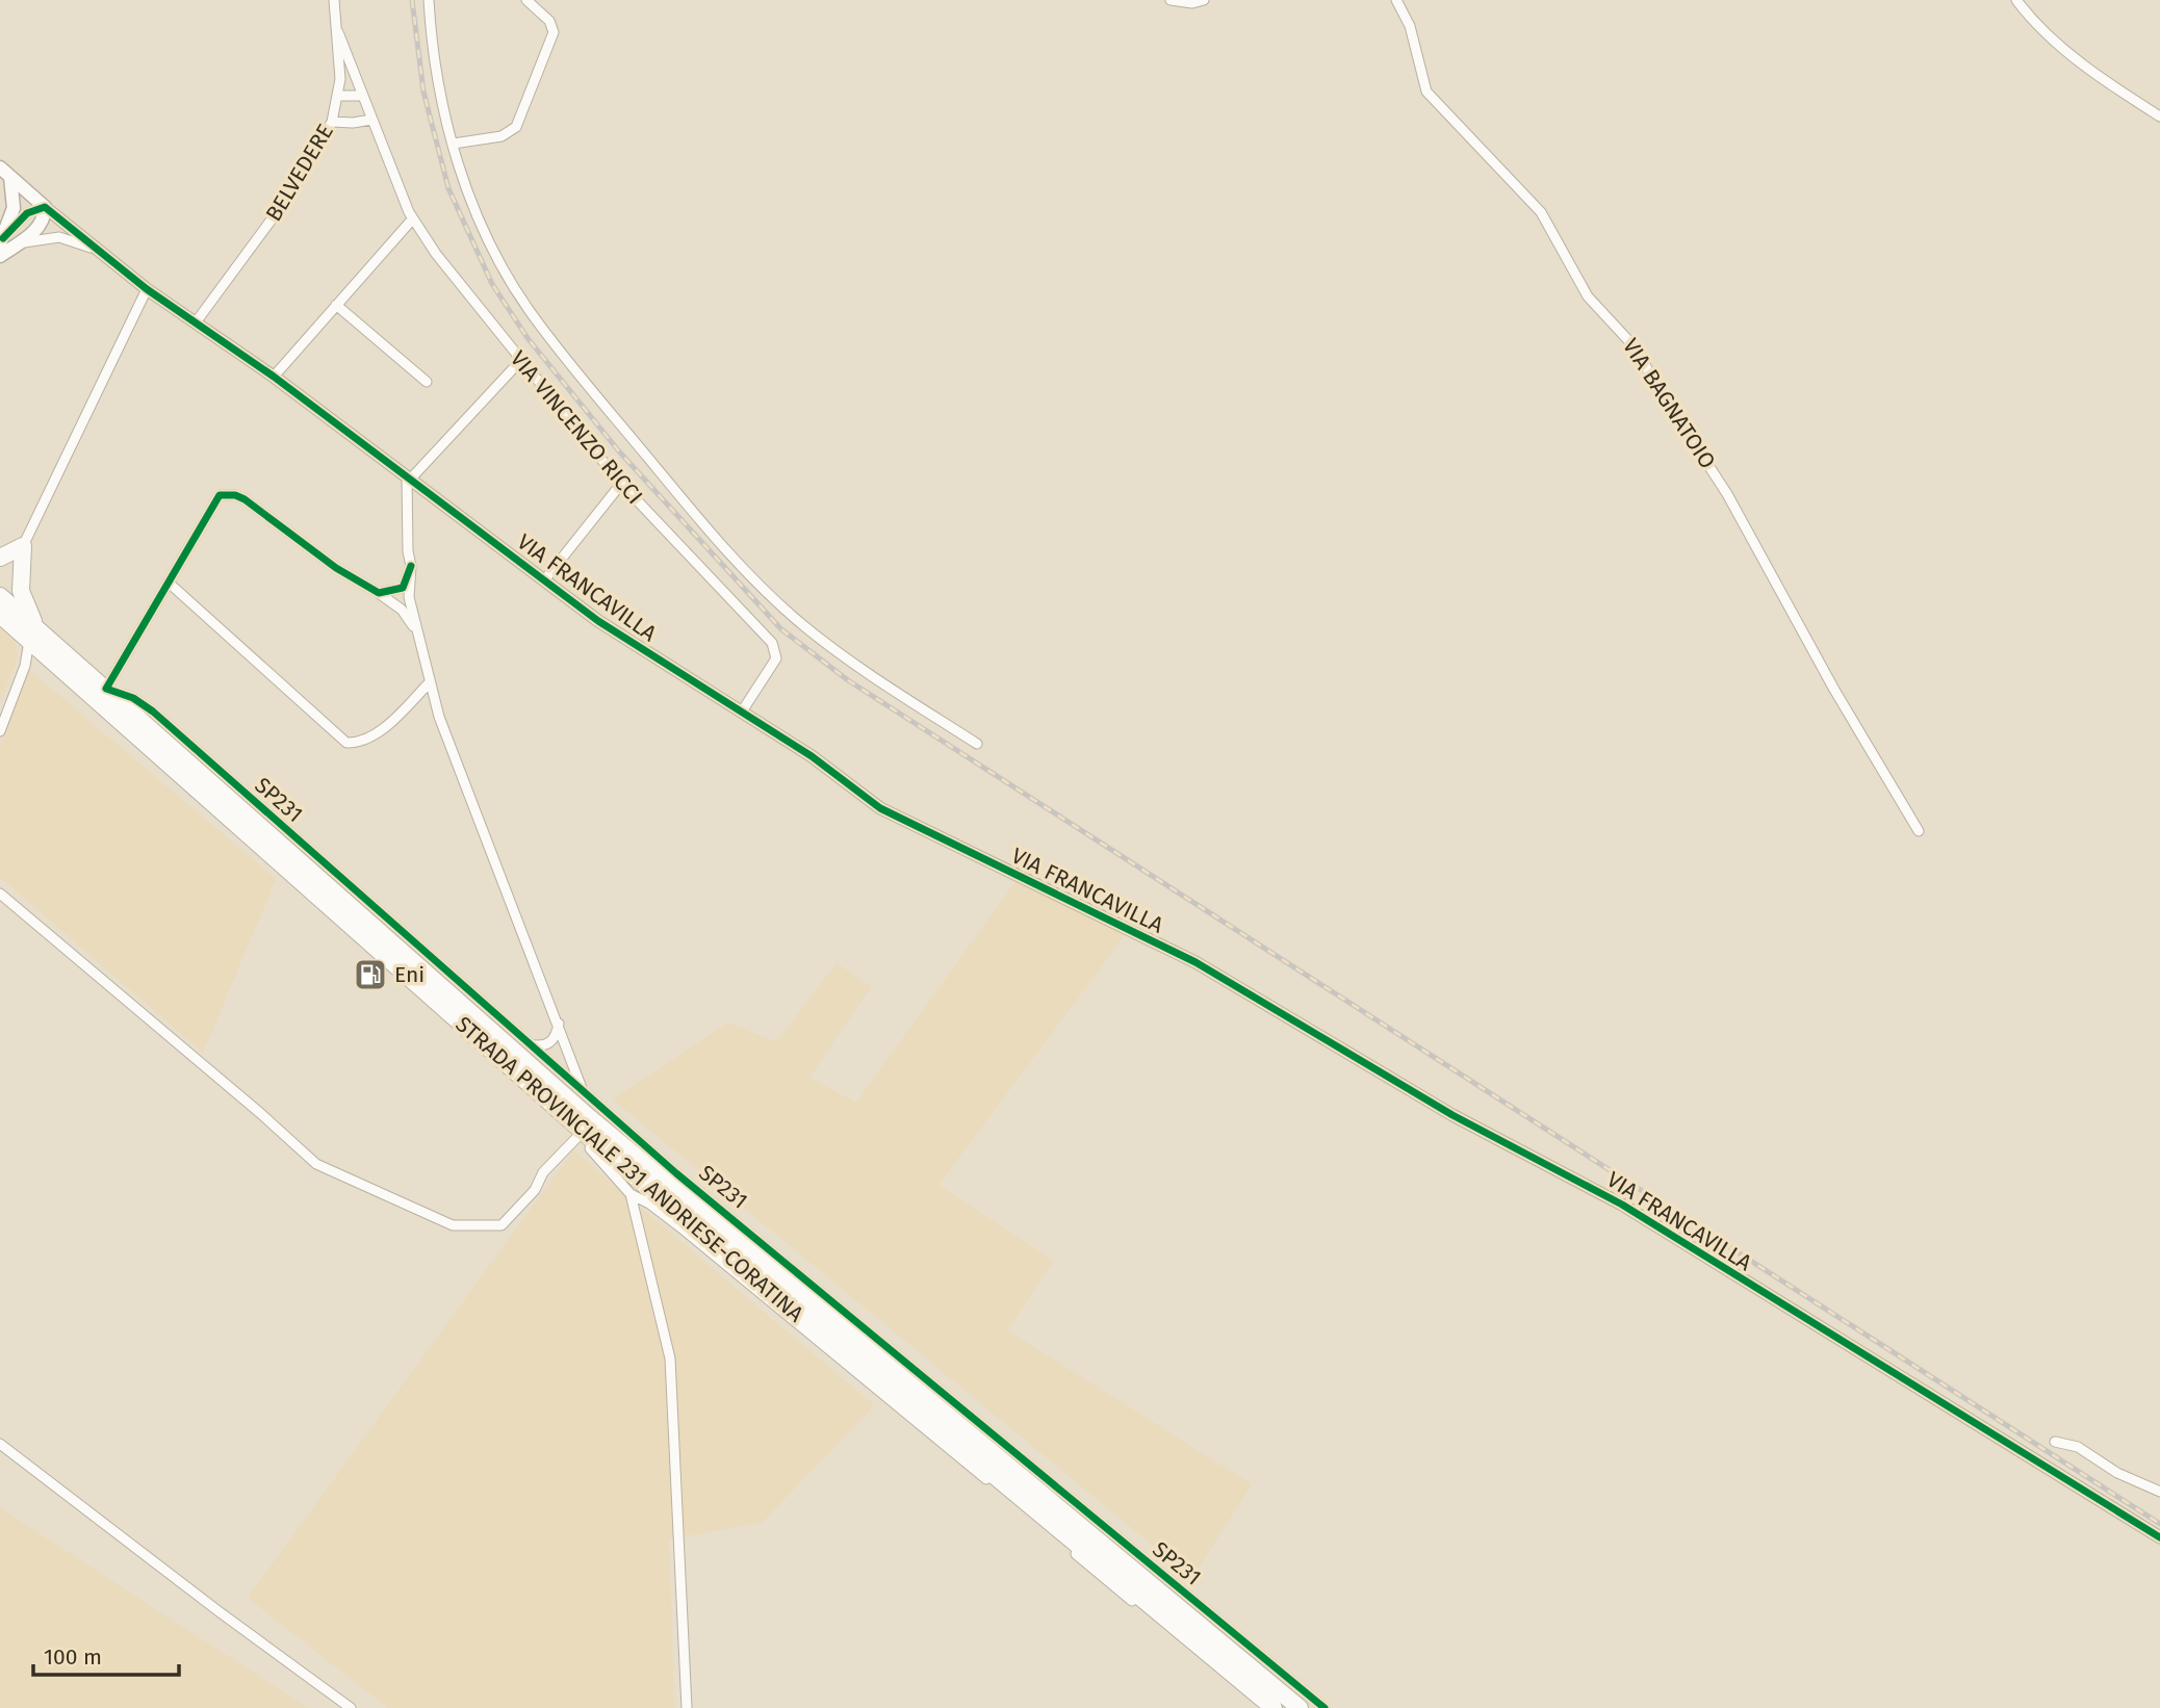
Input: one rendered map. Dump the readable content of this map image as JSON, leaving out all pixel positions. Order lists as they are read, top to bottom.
{
  "streets": {
    "highway": ["SP231", "STRADA PROVINCIALE 231 ANDRIESE-CORATINA"],
    "main road": ["VIA FRANCAVILLA"],
    "street": ["BELVEDERE", "VIA BAGNATOIO", "VIA VINCENZO RICCI"]
  },
  "crossings": [
    ["BELVEDERE", "VIA VINCENZO RICCI"],
    ["BELVEDERE", "VIA FRANCAVILLA"],
    ["VIA VINCENZO RICCI", "VIA FRANCAVILLA"],
    ["SP231", "STRADA PROVINCIALE 231 ANDRIESE-CORATINA"]
  ],
  "places": {
    "fuel station": ["Eni"]
  },
  "scale_bar": "100 m"
}
